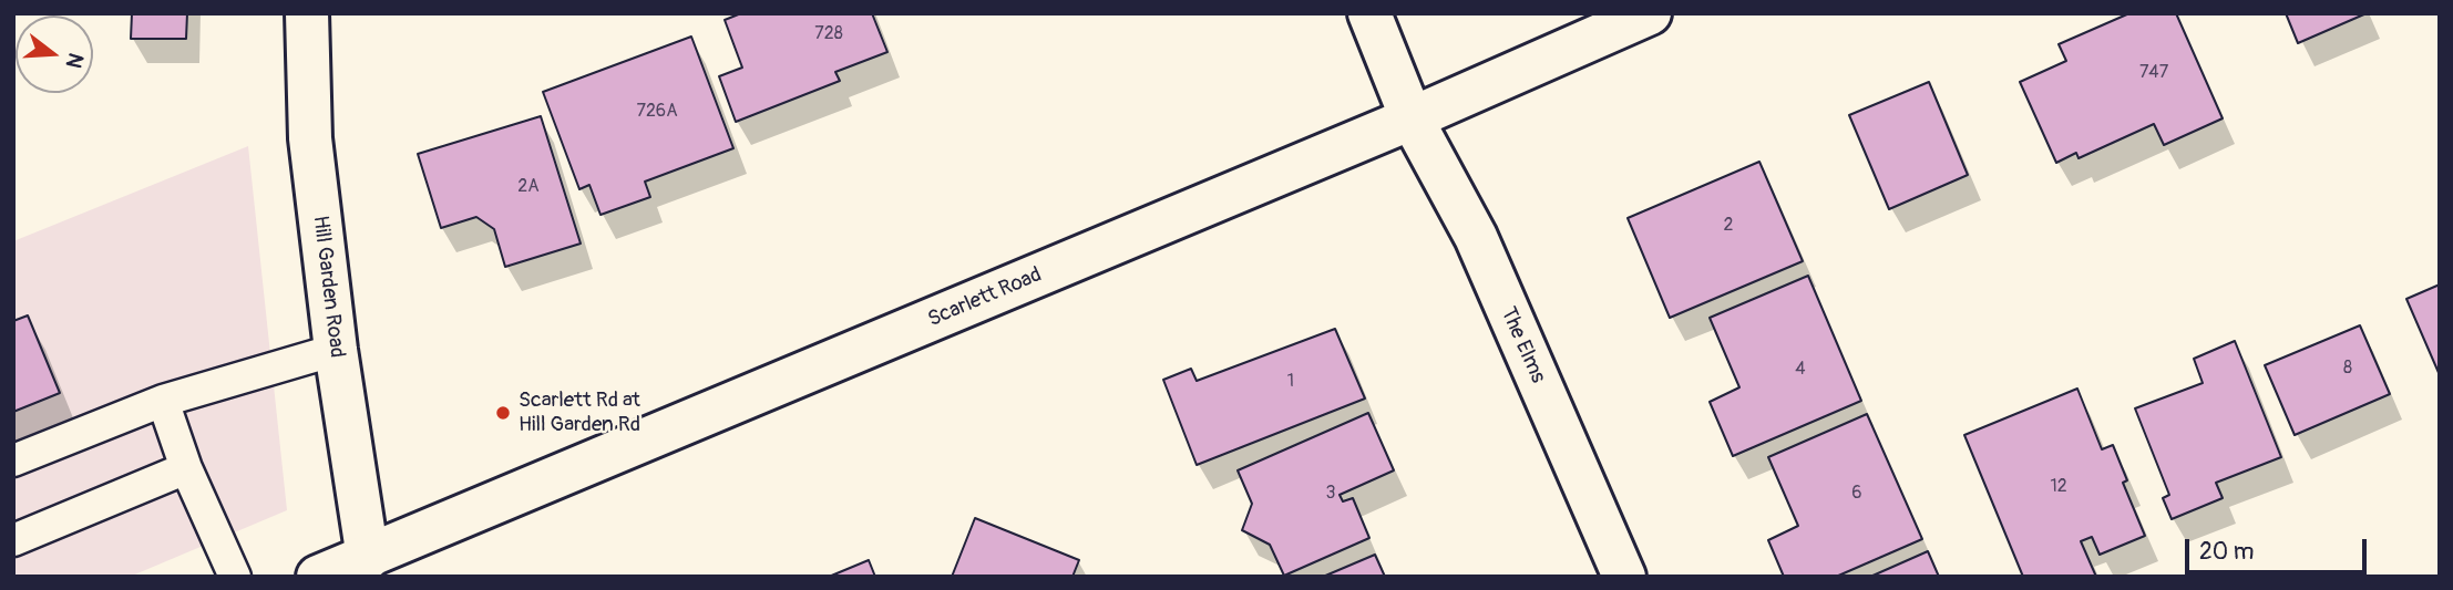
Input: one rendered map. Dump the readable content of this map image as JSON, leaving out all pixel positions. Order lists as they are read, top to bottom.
{
  "streets": {
    "main road": ["Hill Garden Road", "Scarlett Road", "The Elms"]
  },
  "crossings": [
    ["Hill Garden Road", "Scarlett Road"],
    ["Scarlett Road", "The Elms"]
  ],
  "places": ["Scarlett Rd at Hill Garden Rd"],
  "house_numbers": [
    "728",
    "747",
    "726A",
    "2A",
    "2",
    "8",
    "4",
    "1",
    "12",
    "3",
    "6"
  ],
  "scale_bar": "20 m",
  "north": "right"
}
